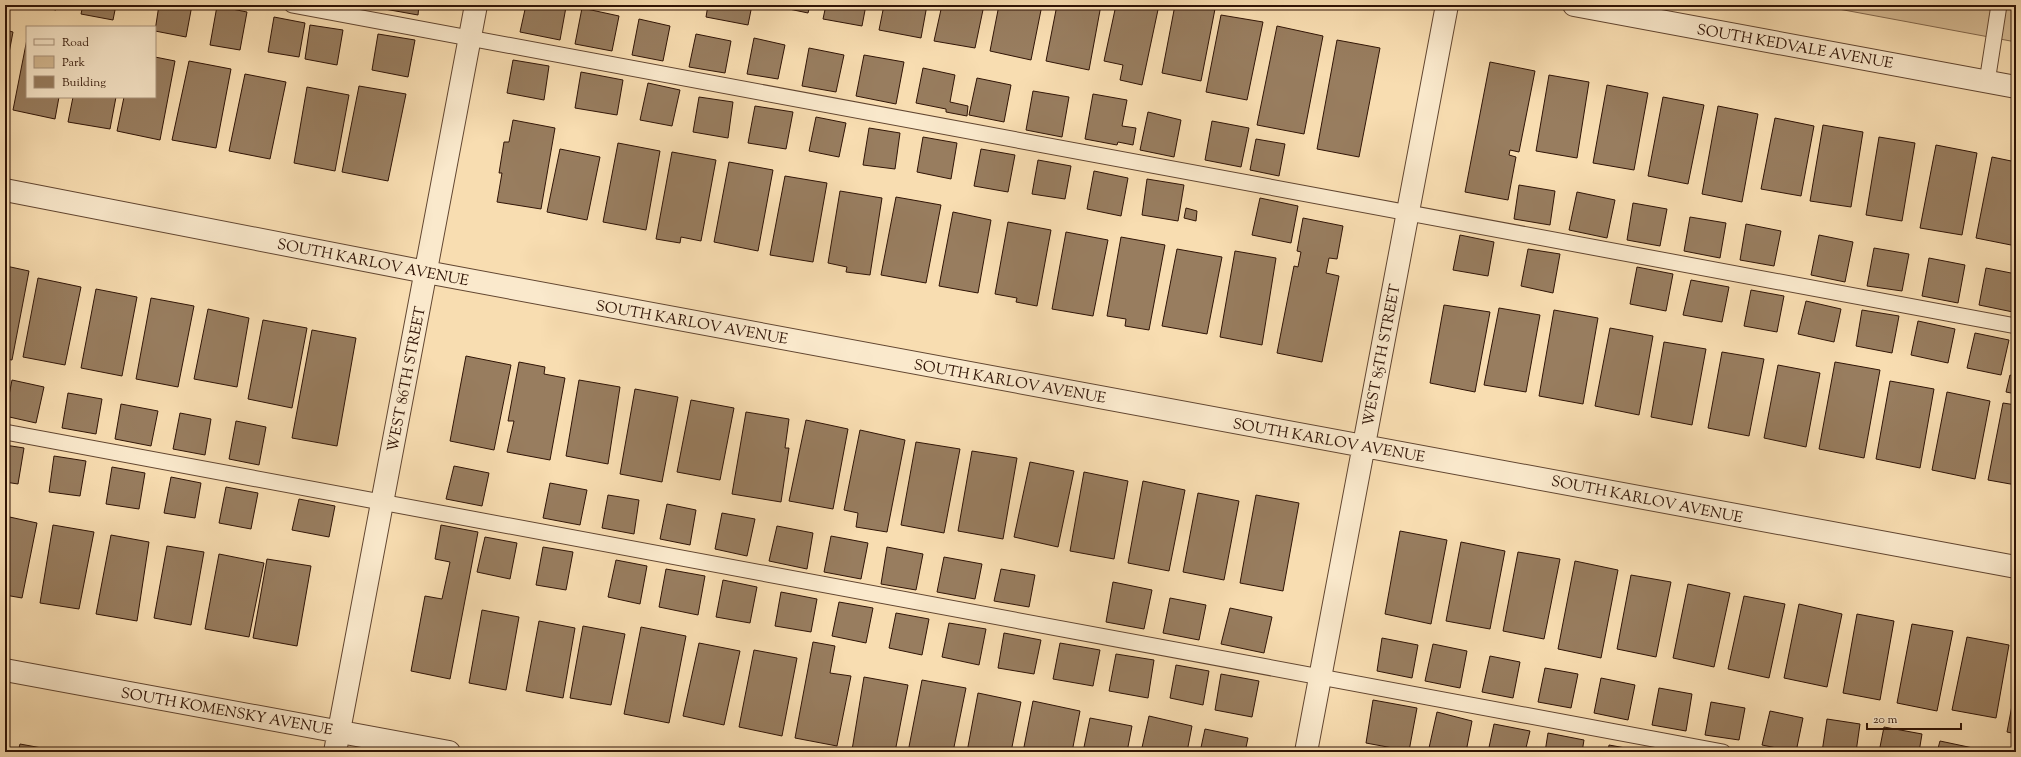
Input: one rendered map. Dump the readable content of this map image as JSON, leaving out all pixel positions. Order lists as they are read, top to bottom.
{
  "streets": {
    "street": [
      "SOUTH KEDVALE AVENUE",
      "SOUTH KARLOV AVENUE",
      "WEST 85TH STREET",
      "WEST 86TH STREET",
      "SOUTH KOMENSKY AVENUE"
    ]
  },
  "crossings": [
    ["SOUTH KARLOV AVENUE", "WEST 85TH STREET"],
    ["SOUTH KARLOV AVENUE", "WEST 86TH STREET"],
    ["WEST 86TH STREET", "SOUTH KOMENSKY AVENUE"]
  ],
  "legend": ["Road", "Park", "Building"],
  "scale_bar": "20 m"
}
